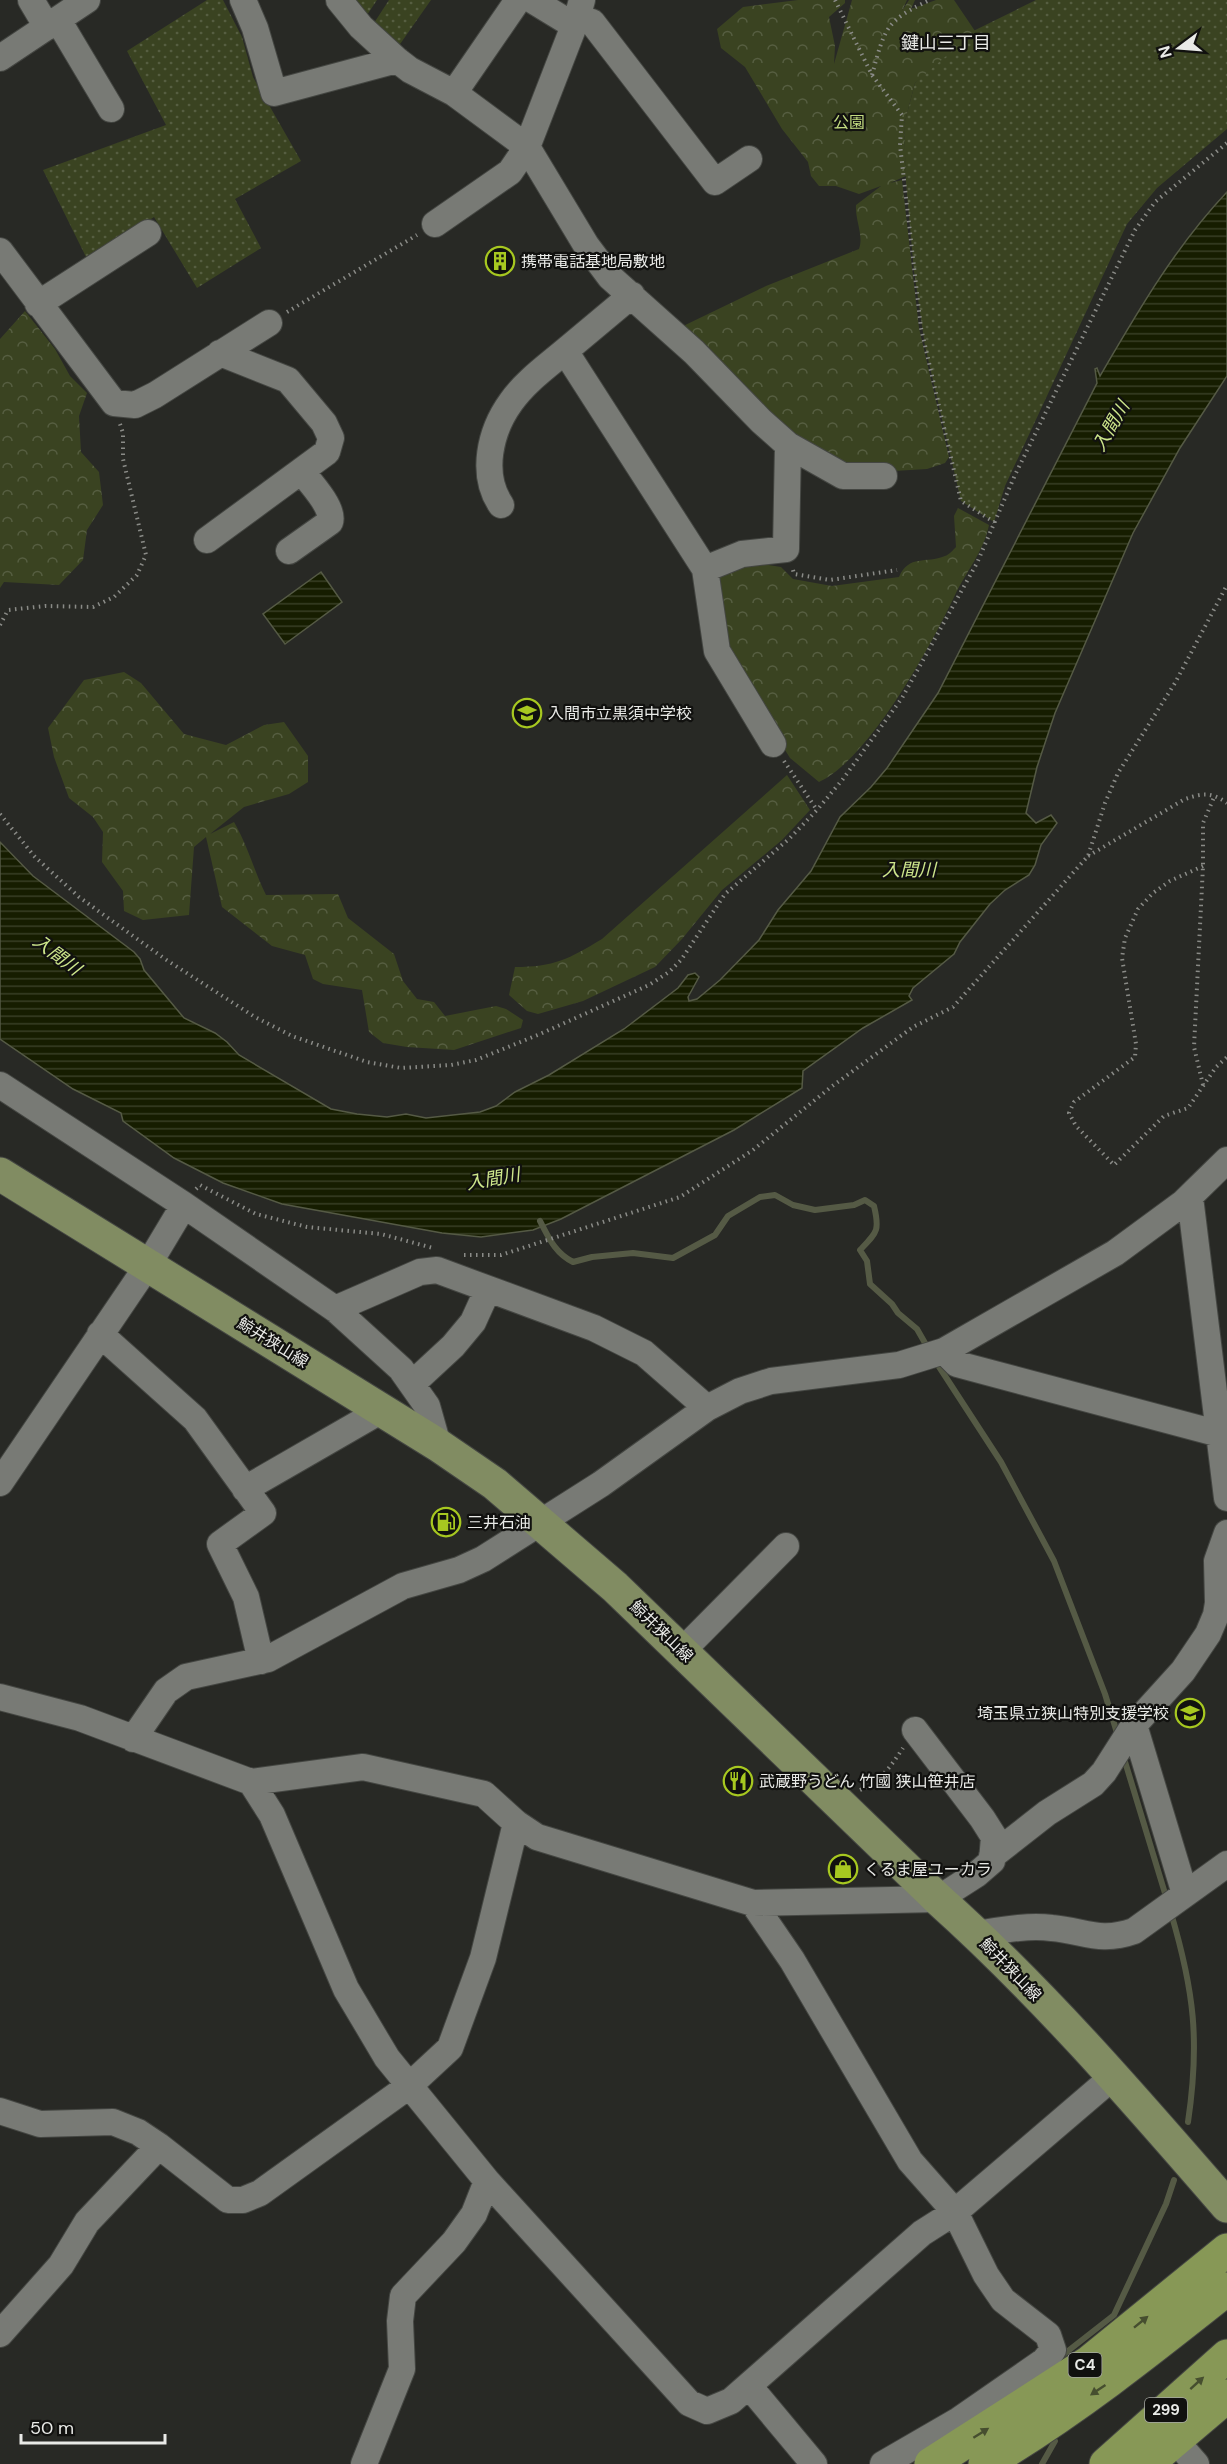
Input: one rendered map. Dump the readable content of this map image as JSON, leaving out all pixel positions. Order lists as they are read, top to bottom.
{
  "streets": {
    "highway": ["C4", "299"],
    "main road": ["鯨井狭山線"]
  },
  "districts": ["鍵山三丁目"],
  "water": ["入間川"],
  "parks": ["公園"],
  "places": {
    "building": ["携帯電話基地局敷地"],
    "school or university": ["入間市立黒須中学校", "埼玉県立狭山特別支援学校"],
    "fuel station": ["三井石油"],
    "restaurant": ["武蔵野うどん 竹國 狭山笹井店"],
    "shop": ["くるま屋ユーカラ"]
  },
  "scale_bar": "50 m",
  "north": "left"
}
